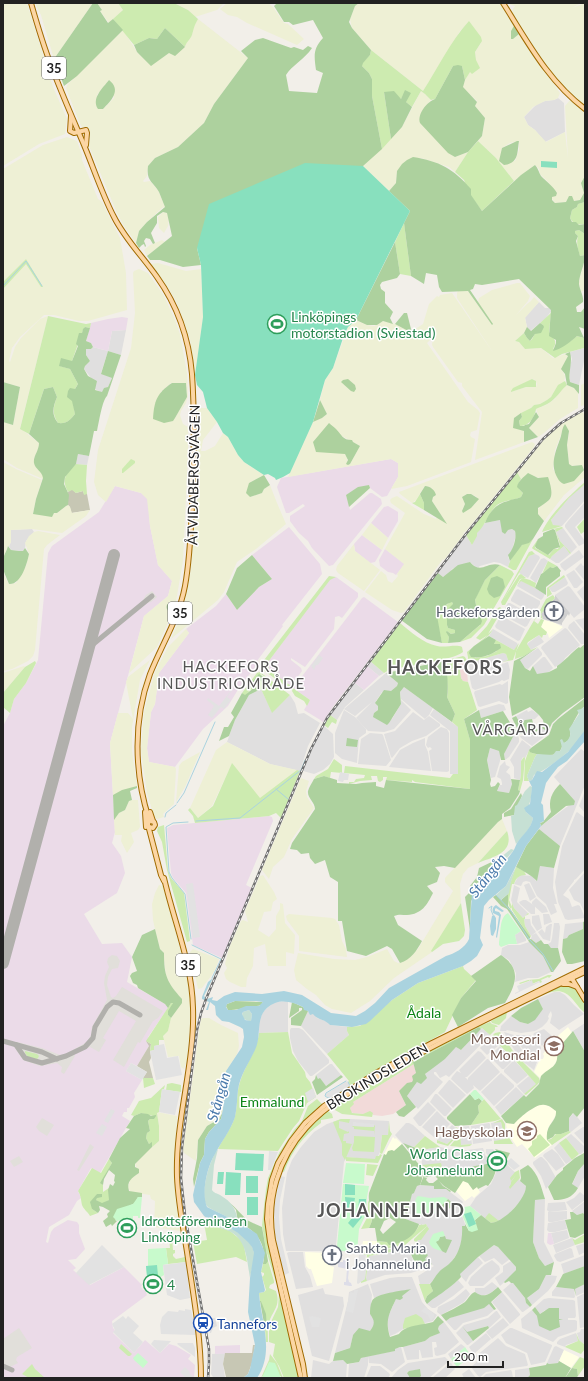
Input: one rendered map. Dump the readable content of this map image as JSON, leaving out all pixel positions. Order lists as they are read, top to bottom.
{
  "streets": {
    "main road": ["35", "ÅTVIDABERGSVÄGEN", "BROKINDSLEDEN"]
  },
  "crossings": [
    ["35", "ÅTVIDABERGSVÄGEN"]
  ],
  "districts": [
    "HACKEFORS INDUSTRIOMRÅDE",
    "HACKEFORS",
    "VÅRGÅRD",
    "JOHANNELUND"
  ],
  "water": ["Stångån"],
  "parks": ["Ådala", "Emmalund"],
  "places": {
    "sports": [
      "Linköpings motorstadion (Sviestad)",
      "World Class Johannelund",
      "Idrottsföreningen Linköping",
      "4"
    ],
    "church": ["Hackeforsgården", "Sankta Maria i Johannelund"],
    "school or university": ["Montessori Mondial", "Hagbyskolan"],
    "station": ["Tannefors"]
  },
  "scale_bar": "200 m"
}
